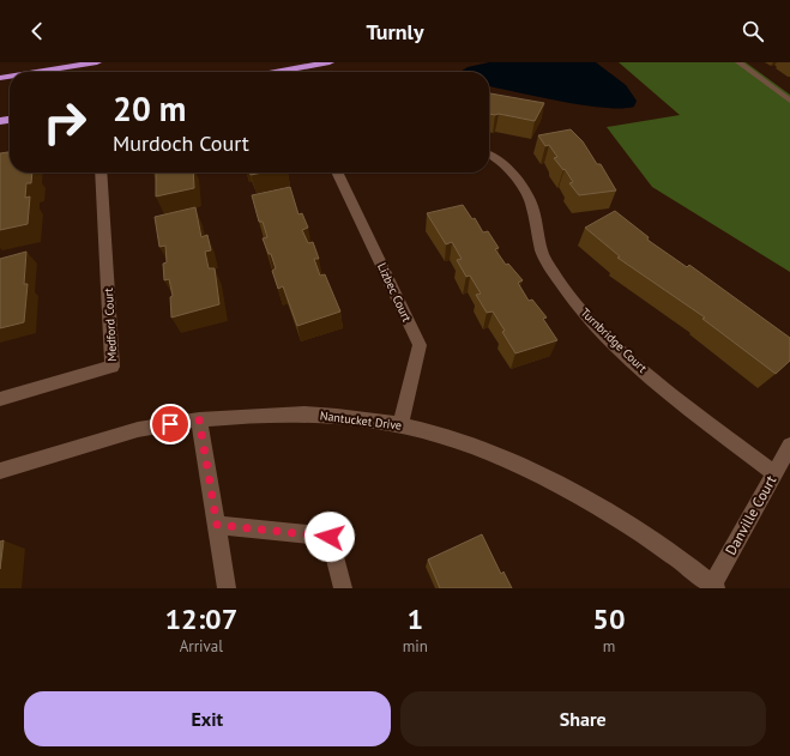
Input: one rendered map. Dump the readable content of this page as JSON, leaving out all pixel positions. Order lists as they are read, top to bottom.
{
  "streets": {
    "street": [
      "Lizbec Court",
      "Medford Court",
      "Turnbridge Court",
      "Nantucket Drive",
      "Danville Court"
    ]
  },
  "crossings": [
    ["Lizbec Court", "Nantucket Drive"],
    ["Turnbridge Court", "Danville Court"],
    ["Nantucket Drive", "Danville Court"]
  ],
  "page": {
    "header": "Turnly",
    "turn": ["20 m", "Murdoch Court"],
    "eta": [
      "12:07",
      "Arrival",
      "1",
      "min",
      "50",
      "m"
    ],
    "buttons": ["Exit", "Share"]
  }
}
